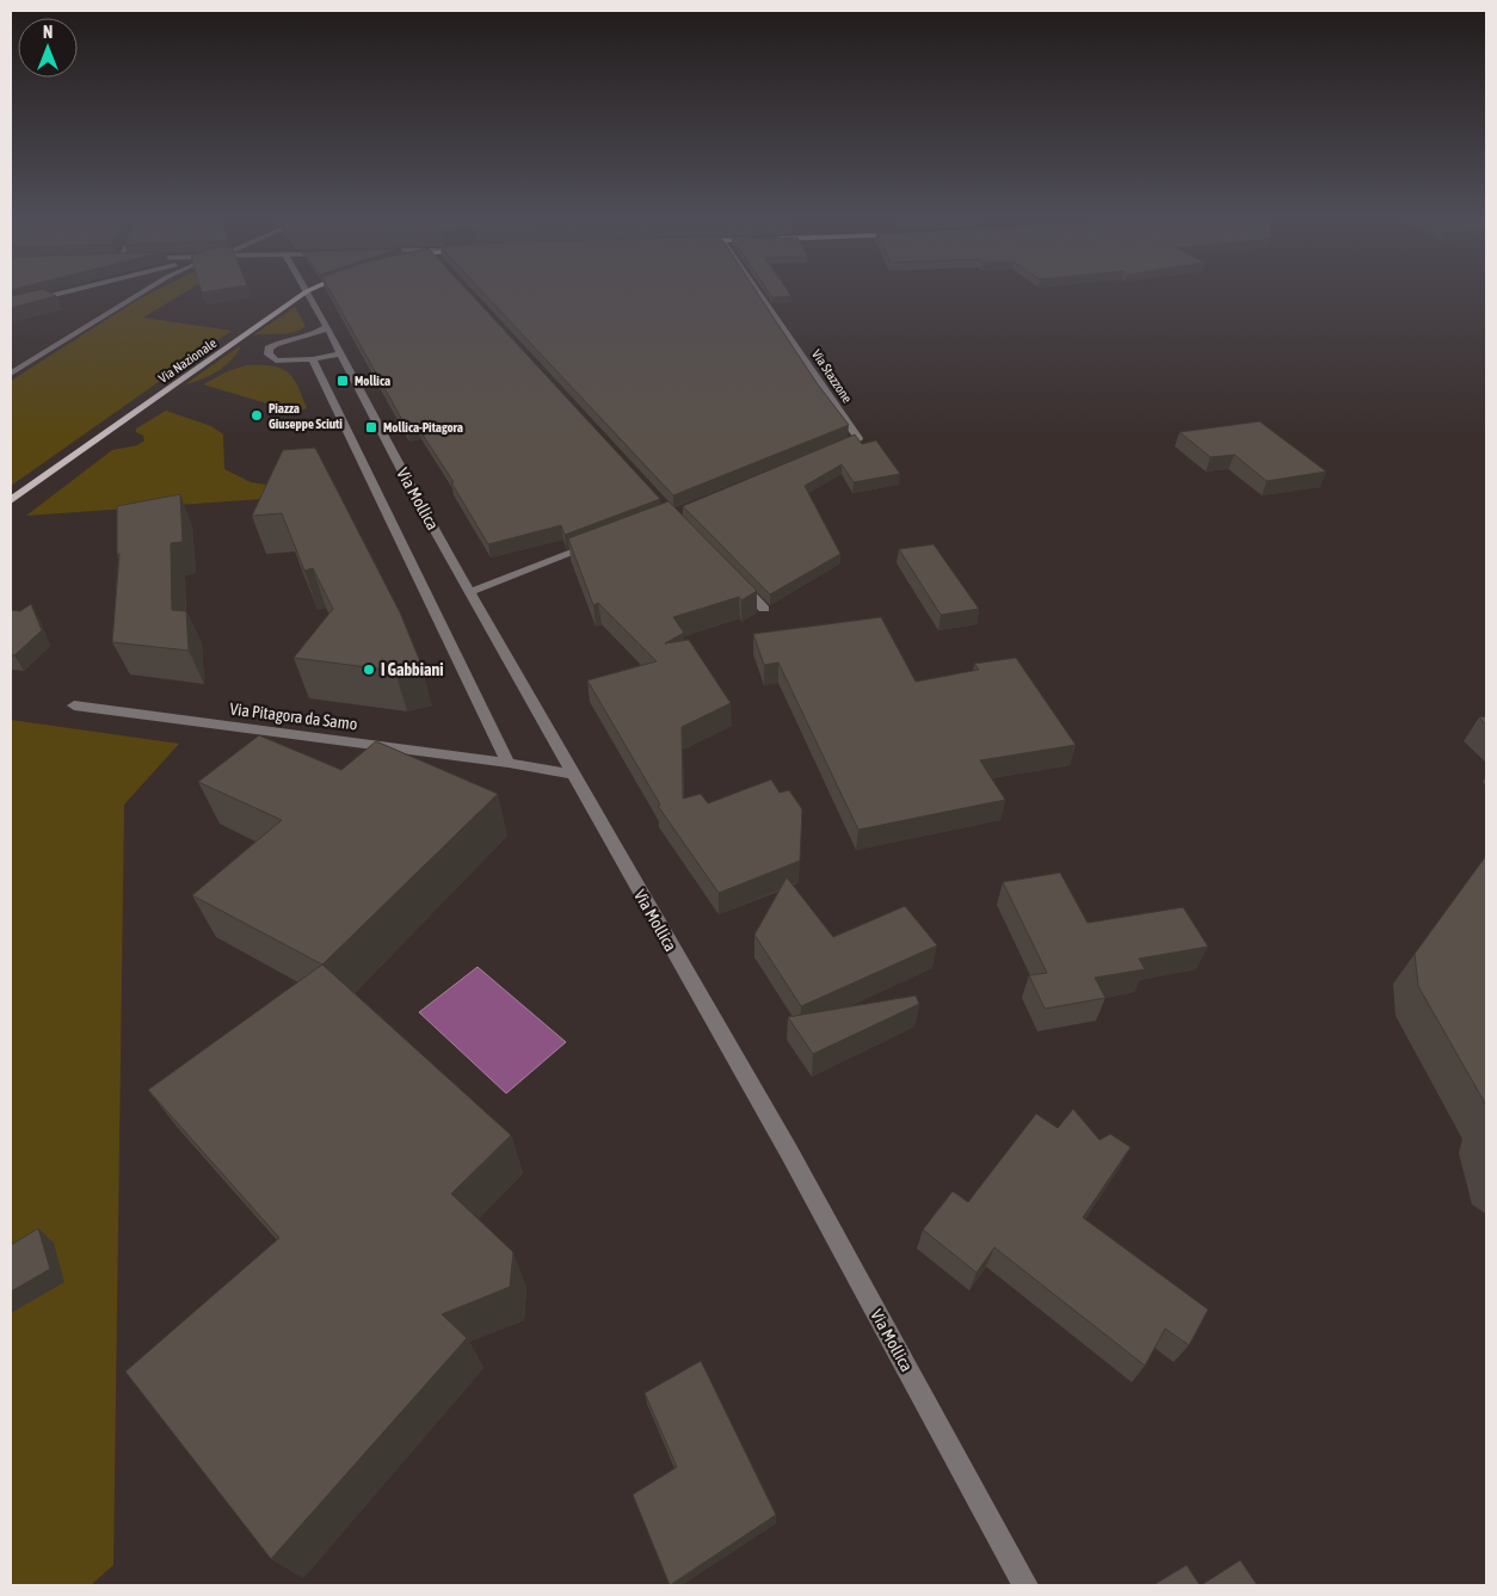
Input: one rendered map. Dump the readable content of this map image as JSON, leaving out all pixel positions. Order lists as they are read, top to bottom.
{
  "streets": {
    "main road": ["Via Nazionale"],
    "street": ["Via Stazzone", "Via Mollica", "Via Pitagora da Samo"]
  },
  "crossings": [
    ["Via Nazionale", "Via Mollica"],
    ["Via Mollica", "Via Pitagora da Samo"]
  ],
  "places": {
    "transit": ["Mollica", "Mollica-Pitagora"],
    "other": ["Piazza Giuseppe Sciuti", "I Gabbiani"]
  },
  "north": "top"
}
